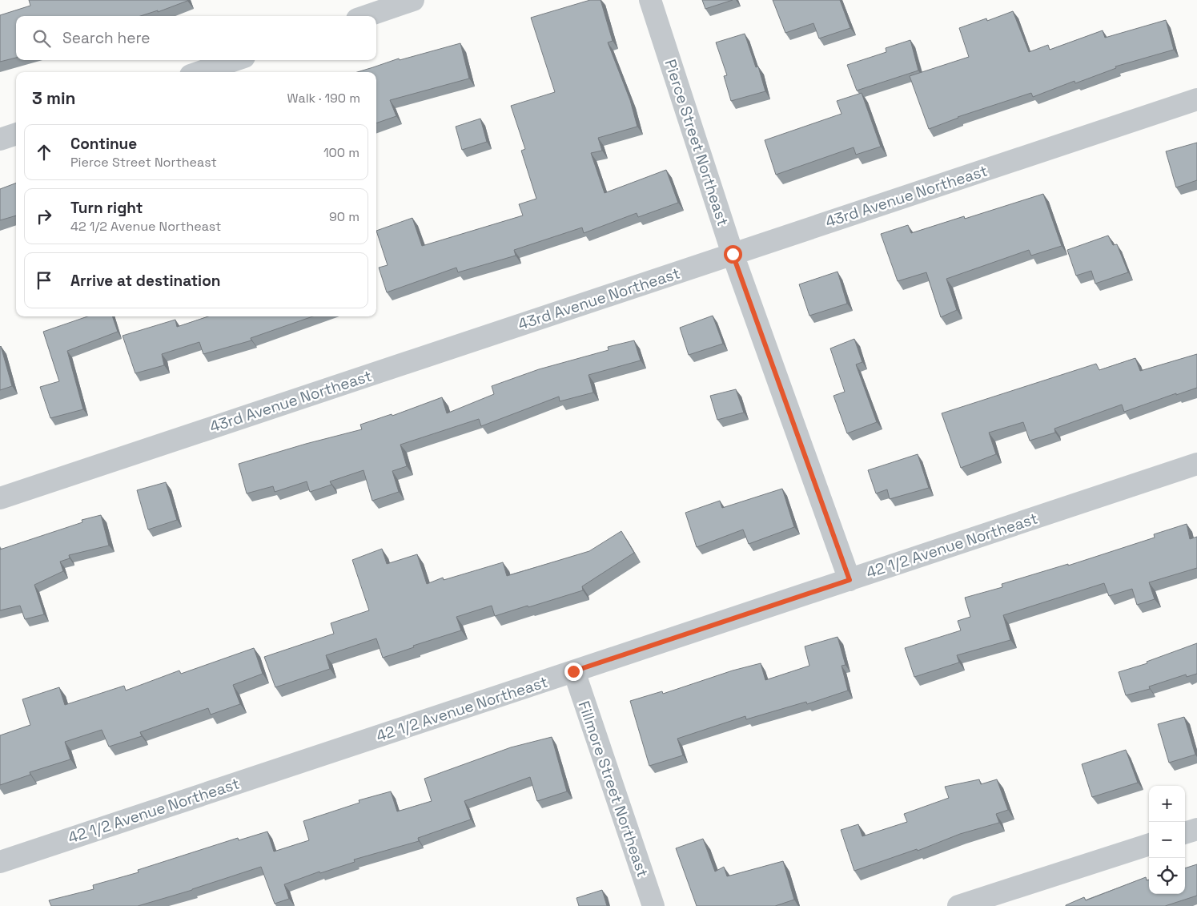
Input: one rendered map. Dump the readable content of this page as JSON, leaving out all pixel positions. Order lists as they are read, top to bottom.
{
  "streets": {
    "street": [
      "Pierce Street Northeast",
      "43rd Avenue Northeast",
      "42 1/2 Avenue Northeast",
      "Fillmore Street Northeast"
    ]
  },
  "crossings": [
    ["Pierce Street Northeast", "43rd Avenue Northeast"],
    ["Pierce Street Northeast", "42 1/2 Avenue Northeast"],
    ["42 1/2 Avenue Northeast", "Fillmore Street Northeast"]
  ],
  "page": {
    "search": "Search here",
    "heading": ["3 min", "Walk · 190 m"],
    "list": [
      ["Continue", "Pierce Street Northeast", "100 m"],
      ["Turn right", "42 1/2 Avenue Northeast", "90 m"],
      "Arrive at destination"
    ],
    "map_buttons": ["+", "−"]
  }
}
